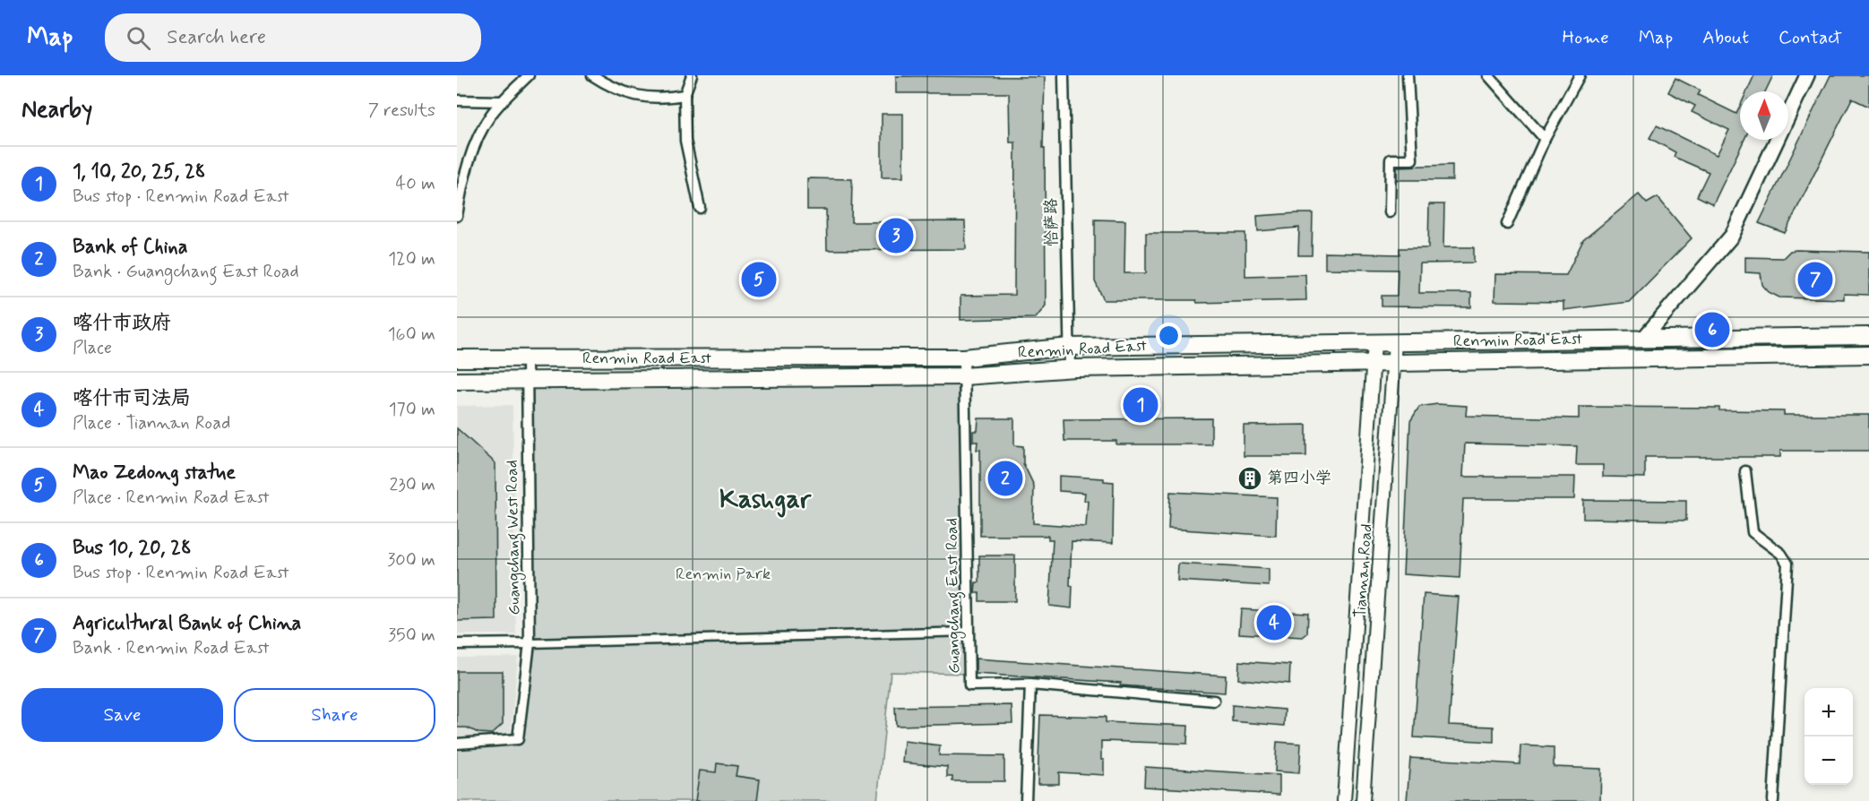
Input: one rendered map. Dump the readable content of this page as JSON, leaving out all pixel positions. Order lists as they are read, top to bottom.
{
  "streets": {
    "main road": ["Renmin Road East"],
    "street": [
      "恰萨路",
      "Guangchang West Road",
      "Tiannan Road",
      "Guangchang East Road"
    ]
  },
  "crossings": [
    ["恰萨路", "Renmin Road East"],
    ["Renmin Road East", "Guangchang West Road"],
    ["Renmin Road East", "Tiannan Road"],
    ["Renmin Road East", "Guangchang East Road"]
  ],
  "districts": ["Kashgar"],
  "parks": ["Renmin Park"],
  "places": {
    "building": ["第四小学"]
  },
  "north": "top",
  "page": {
    "header": "Map",
    "search": "Search here",
    "nav": [
      "Home",
      "Map",
      "About",
      "Contact"
    ],
    "heading": ["Nearby", "7 results"],
    "list": [
      {
        "mark": "1",
        "name": "1, 10, 20, 25, 28",
        "note": "Bus stop · Renmin Road East",
        "value": "40 m"
      },
      {
        "mark": "2",
        "name": "Bank of China",
        "note": "Bank · Guangchang East Road",
        "value": "120 m"
      },
      {
        "mark": "3",
        "name": "喀什市政府",
        "note": "Place",
        "value": "160 m"
      },
      {
        "mark": "4",
        "name": "喀什市司法局",
        "note": "Place · Tiannan Road",
        "value": "170 m"
      },
      {
        "mark": "5",
        "name": "Mao Zedong statue",
        "note": "Place · Renmin Road East",
        "value": "230 m"
      },
      {
        "mark": "6",
        "name": "Bus 10, 20, 28",
        "note": "Bus stop · Renmin Road East",
        "value": "300 m"
      },
      {
        "mark": "7",
        "name": "Agricultural Bank of China",
        "note": "Bank · Renmin Road East",
        "value": "350 m"
      }
    ],
    "pins": [
      "3",
      "5",
      "7",
      "6",
      "1",
      "2",
      "4"
    ],
    "buttons": ["Save", "Share"],
    "map_buttons": ["+", "−"]
  }
}
